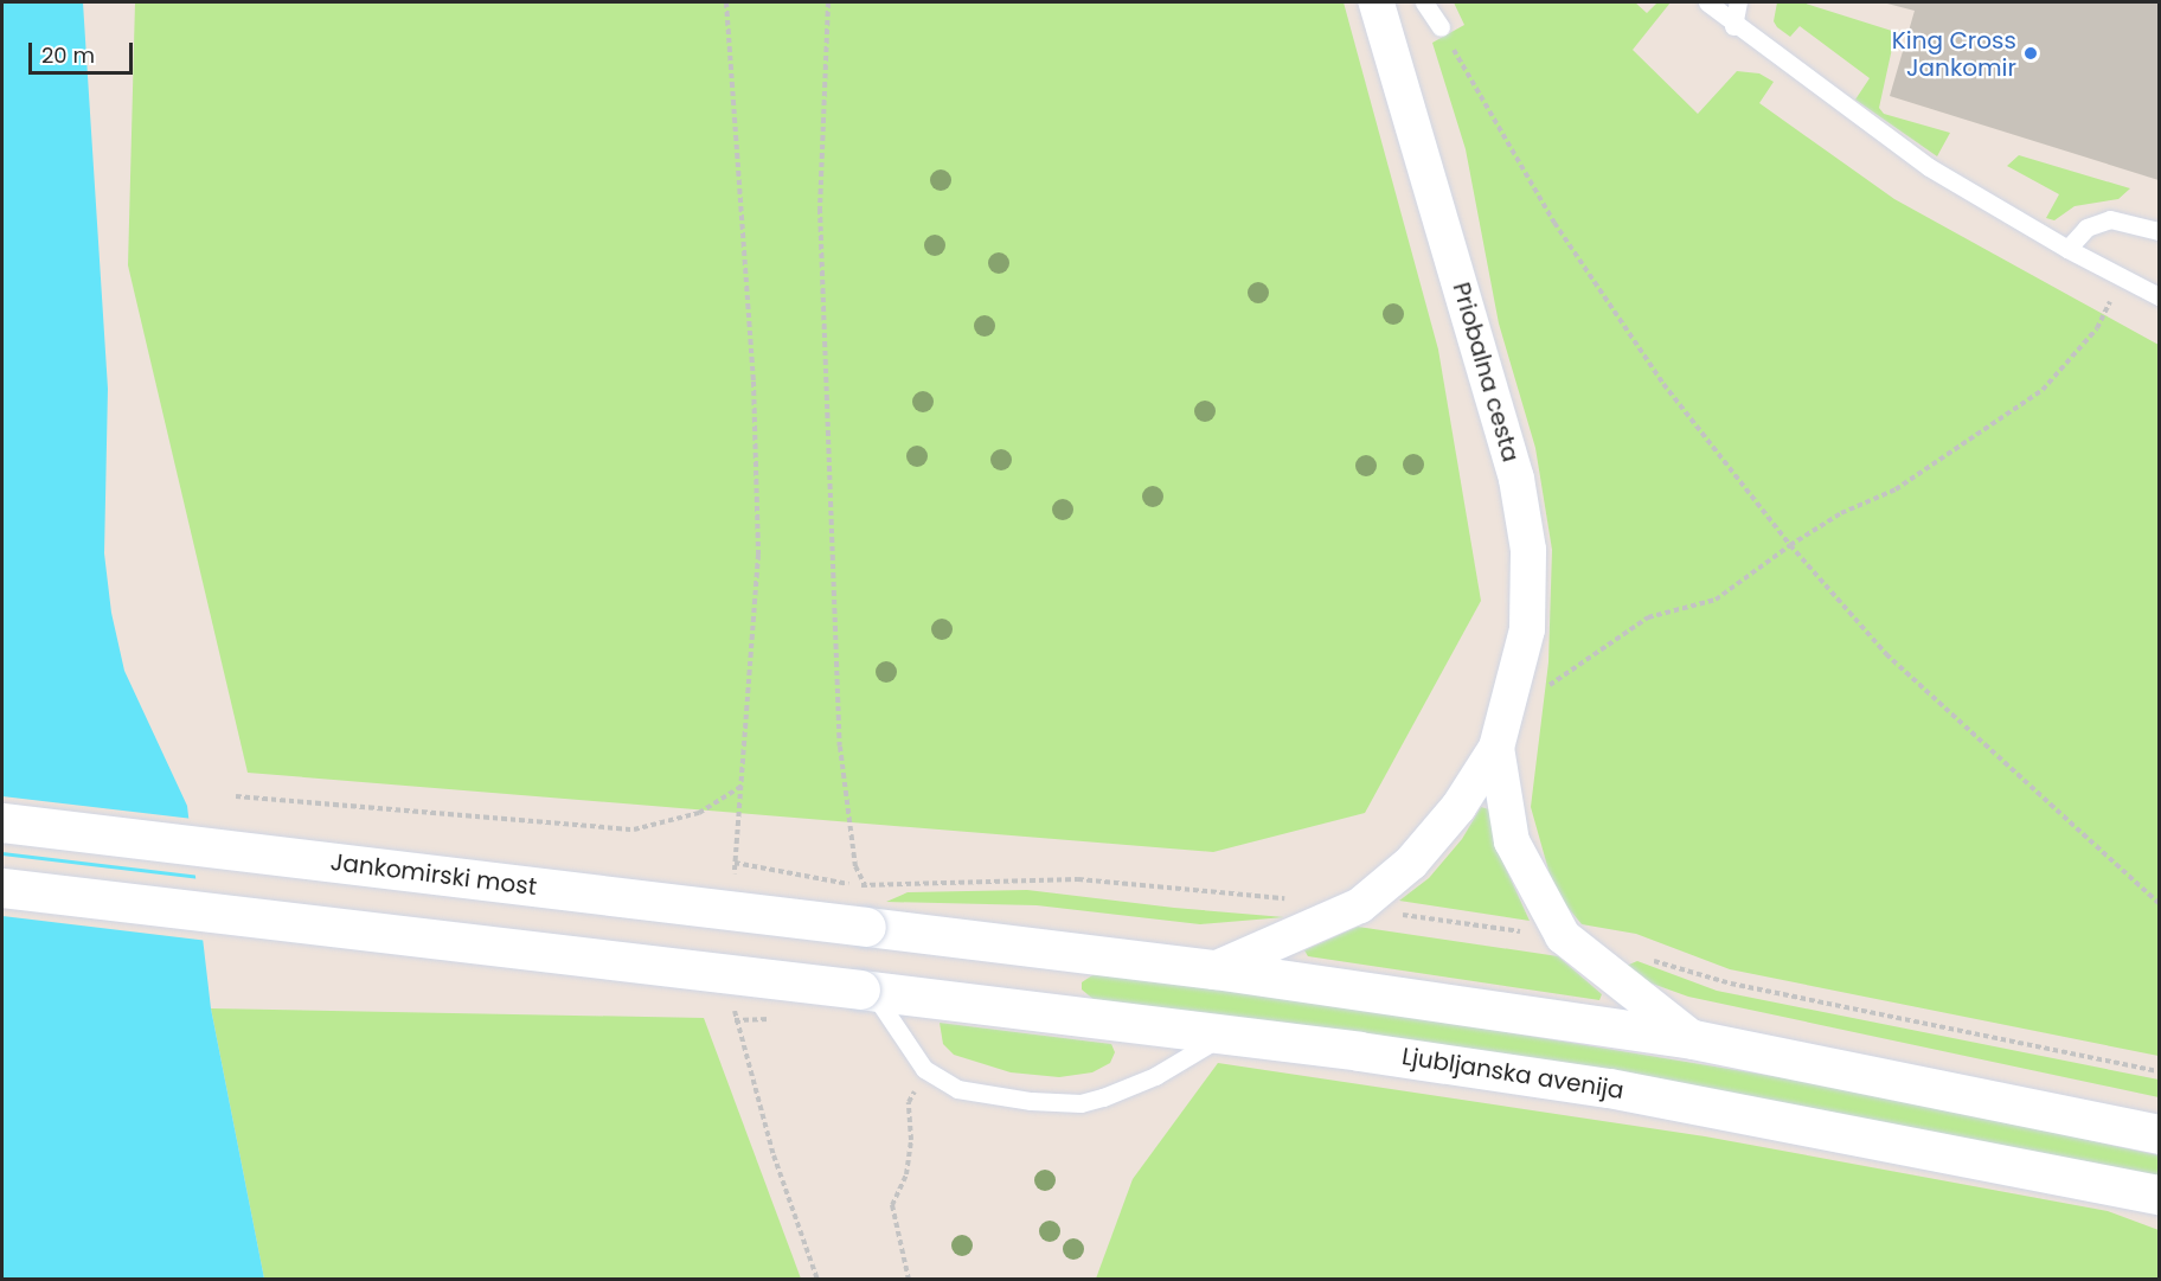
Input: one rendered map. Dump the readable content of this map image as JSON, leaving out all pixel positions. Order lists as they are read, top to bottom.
{
  "streets": {
    "main road": ["Jankomirski most", "Ljubljanska avenija"],
    "street": ["Priobalna cesta"]
  },
  "crossings": [
    ["Priobalna cesta", "Jankomirski most"]
  ],
  "places": ["King Cross Jankomir"],
  "scale_bar": "20 m"
}
